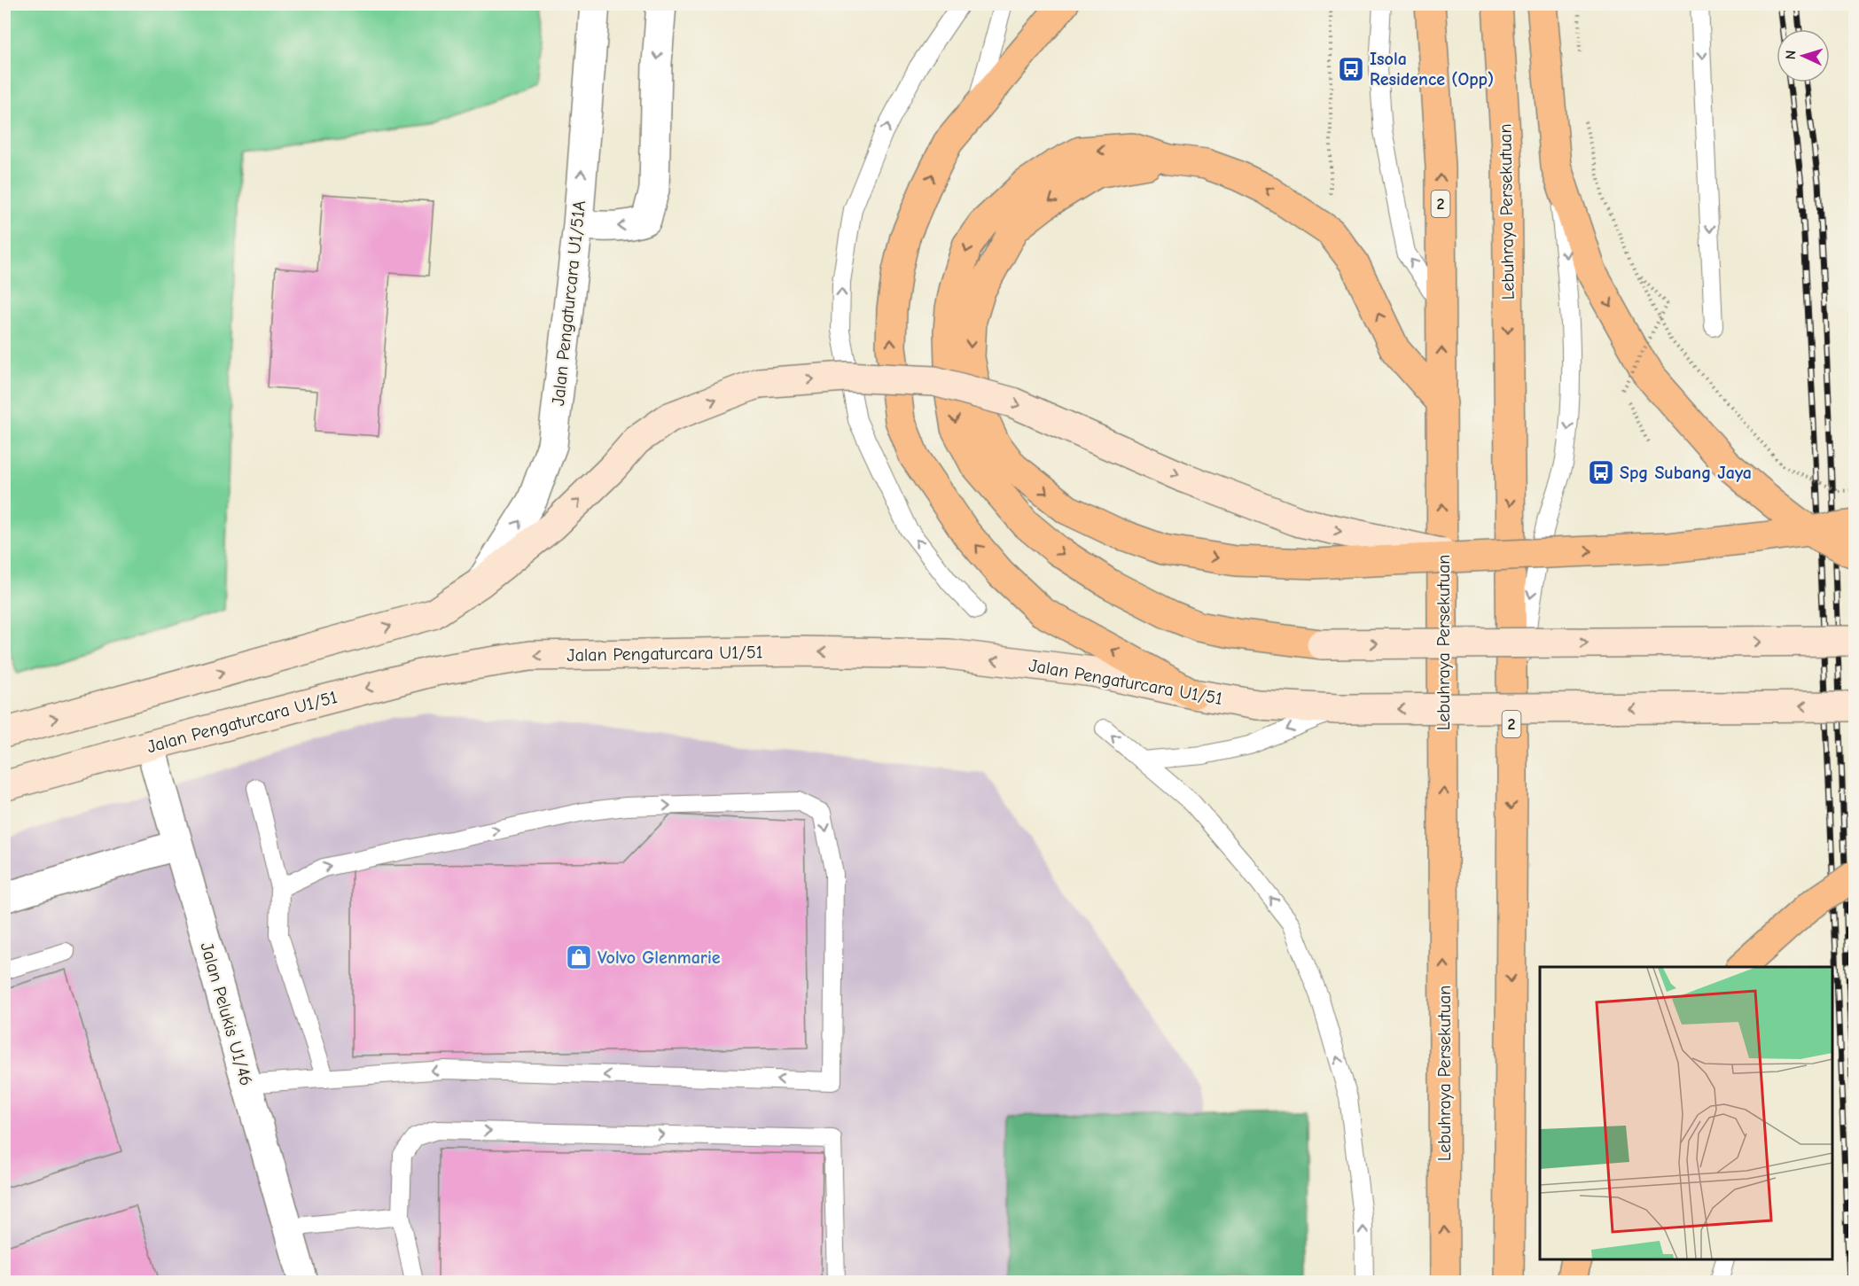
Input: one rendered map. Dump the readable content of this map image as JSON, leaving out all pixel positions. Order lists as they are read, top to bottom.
{
  "streets": {
    "highway": ["2", "Lebuhraya Persekutuan"],
    "main road": ["Jalan Pengaturcara U1/51"],
    "street": ["Jalan Pengaturcara U1/51A", "Jalan Pelukis U1/46"]
  },
  "crossings": [
    ["Jalan Pengaturcara U1/51", "Jalan Pelukis U1/46"]
  ],
  "one_way": ["Jalan Pengaturcara U1/51A"],
  "places": {
    "bus stop": ["Isola Residence (Opp)", "Spg Subang Jaya"],
    "shop": ["Volvo Glenmarie"]
  },
  "north": "left"
}
